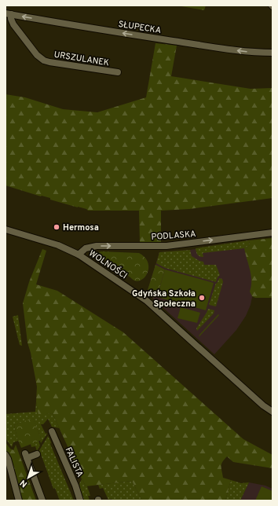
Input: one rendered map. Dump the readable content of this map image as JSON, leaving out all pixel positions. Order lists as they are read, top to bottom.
{
  "streets": {
    "street": [
      "SŁUPECKA",
      "URSZULANEK",
      "PODLASKA",
      "WOLNOŚCI",
      "FALISTA"
    ]
  },
  "crossings": [
    ["SŁUPECKA", "URSZULANEK"],
    ["PODLASKA", "WOLNOŚCI"]
  ],
  "one_way": ["SŁUPECKA", "PODLASKA"],
  "places": ["Hermosa", "Gdyńska Szkoła Społeczna"],
  "north": "bottom left"
}
